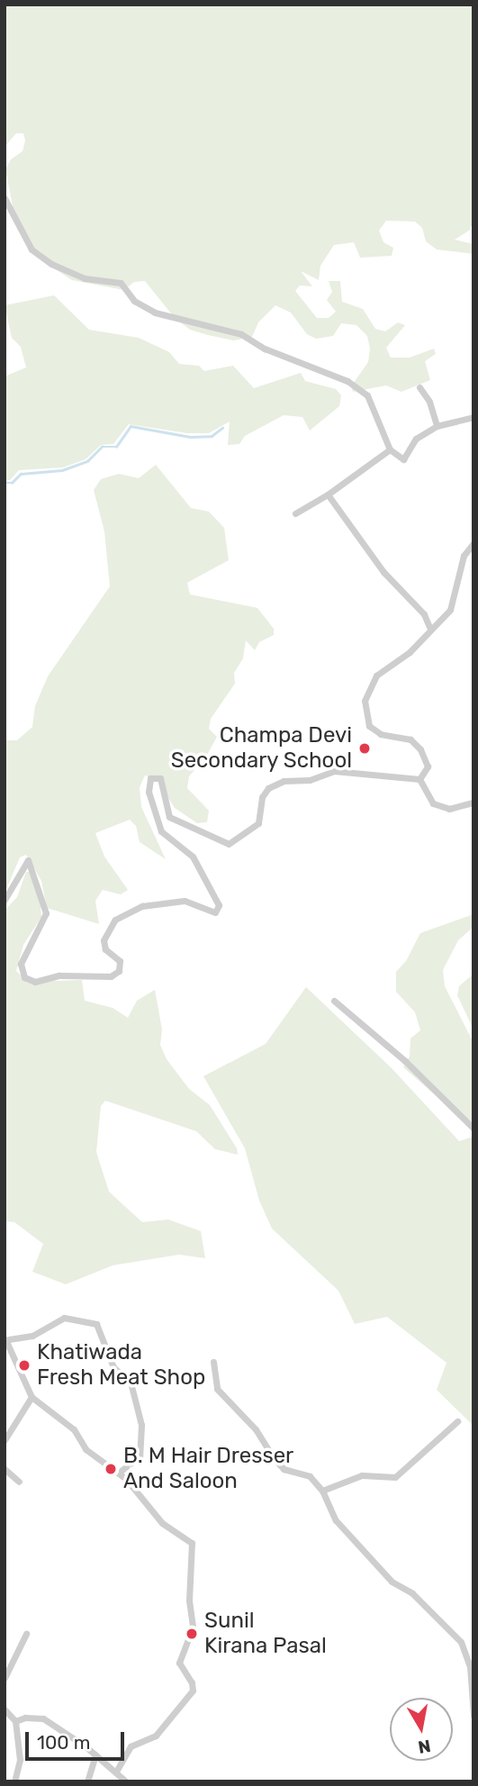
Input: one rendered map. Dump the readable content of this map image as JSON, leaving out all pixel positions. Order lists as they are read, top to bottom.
{
  "places": [
    "Champa Devi Secondary School",
    "Khatiwada Fresh Meat Shop",
    "B. M Hair Dresser And Saloon",
    "Sunil Kirana Pasal"
  ],
  "scale_bar": "100 m",
  "north": "bottom"
}
